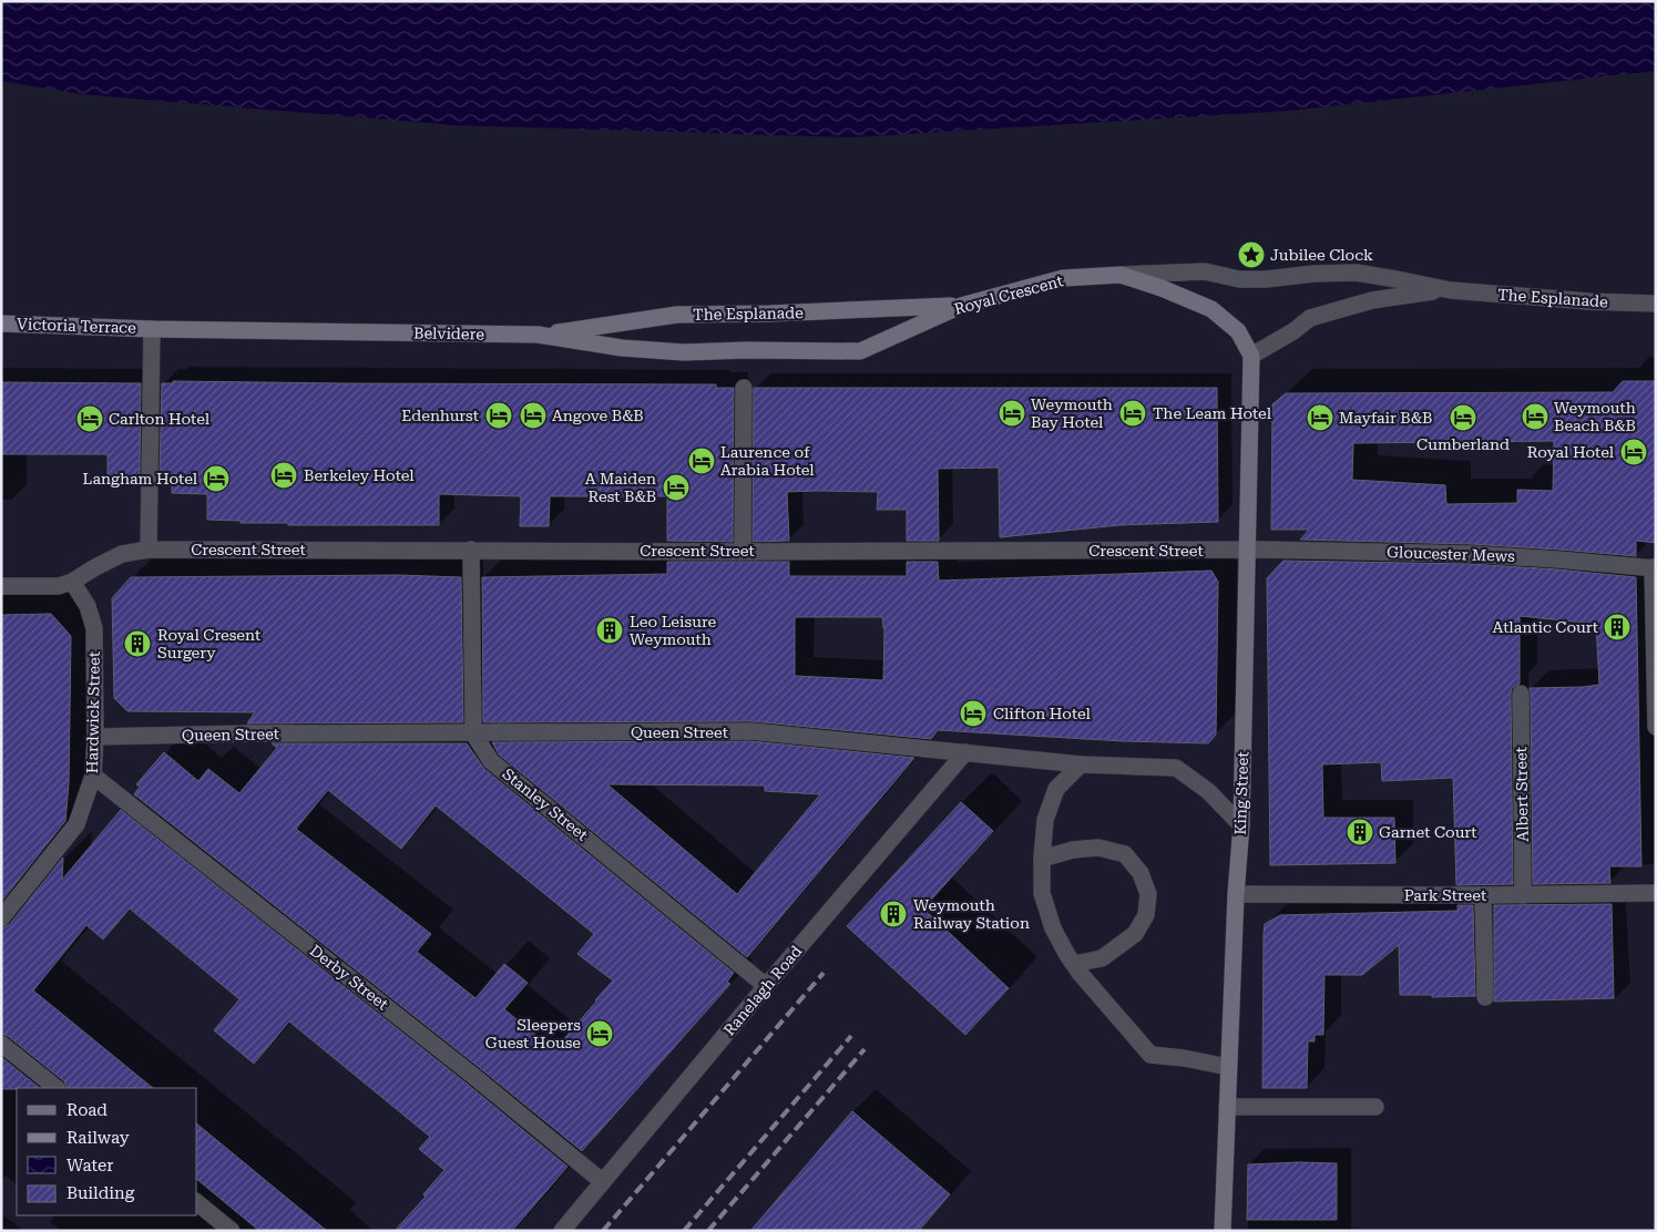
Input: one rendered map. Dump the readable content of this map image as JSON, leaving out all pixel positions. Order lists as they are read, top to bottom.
{
  "streets": {
    "main road": [
      "Royal Crescent",
      "The Esplanade",
      "Victoria Terrace",
      "Belvidere",
      "King Street"
    ],
    "street": [
      "Crescent Street",
      "Gloucester Mews",
      "Hardwick Street",
      "Queen Street",
      "Albert Street",
      "Stanley Street",
      "Park Street",
      "Derby Street",
      "Ranelagh Road"
    ]
  },
  "crossings": [
    ["Royal Crescent", "The Esplanade"],
    ["Royal Crescent", "Belvidere"],
    ["Royal Crescent", "King Street"],
    ["The Esplanade", "Belvidere"],
    ["The Esplanade", "King Street"],
    ["Victoria Terrace", "Belvidere"],
    ["Crescent Street", "Gloucester Mews"],
    ["Crescent Street", "Hardwick Street"],
    ["Crescent Street", "King Street"],
    ["Gloucester Mews", "King Street"],
    ["Hardwick Street", "Queen Street"],
    ["Hardwick Street", "Derby Street"],
    ["Queen Street", "King Street"],
    ["Queen Street", "Stanley Street"],
    ["Queen Street", "Ranelagh Road"],
    ["King Street", "Park Street"],
    ["Albert Street", "Park Street"],
    ["Stanley Street", "Ranelagh Road"],
    ["Derby Street", "Ranelagh Road"]
  ],
  "places": {
    "place": ["Jubilee Clock"],
    "hotel": [
      "Weymouth Bay Hotel",
      "The Leam Hotel",
      "Edenhurst",
      "Angove B&B",
      "Weymouth Beach B&B",
      "Mayfair B&B",
      "Cumberland",
      "Carlton Hotel",
      "Royal Hotel",
      "Laurence of Arabia Hotel",
      "Berkeley Hotel",
      "Langham Hotel",
      "A Maiden Rest B&B",
      "Clifton Hotel",
      "Sleepers Guest House"
    ],
    "building": [
      "Atlantic Court",
      "Leo Leisure Weymouth",
      "Royal Cresent Surgery",
      "Garnet Court",
      "Weymouth Railway Station"
    ]
  },
  "legend": [
    "Road",
    "Railway",
    "Water",
    "Building"
  ]
}
